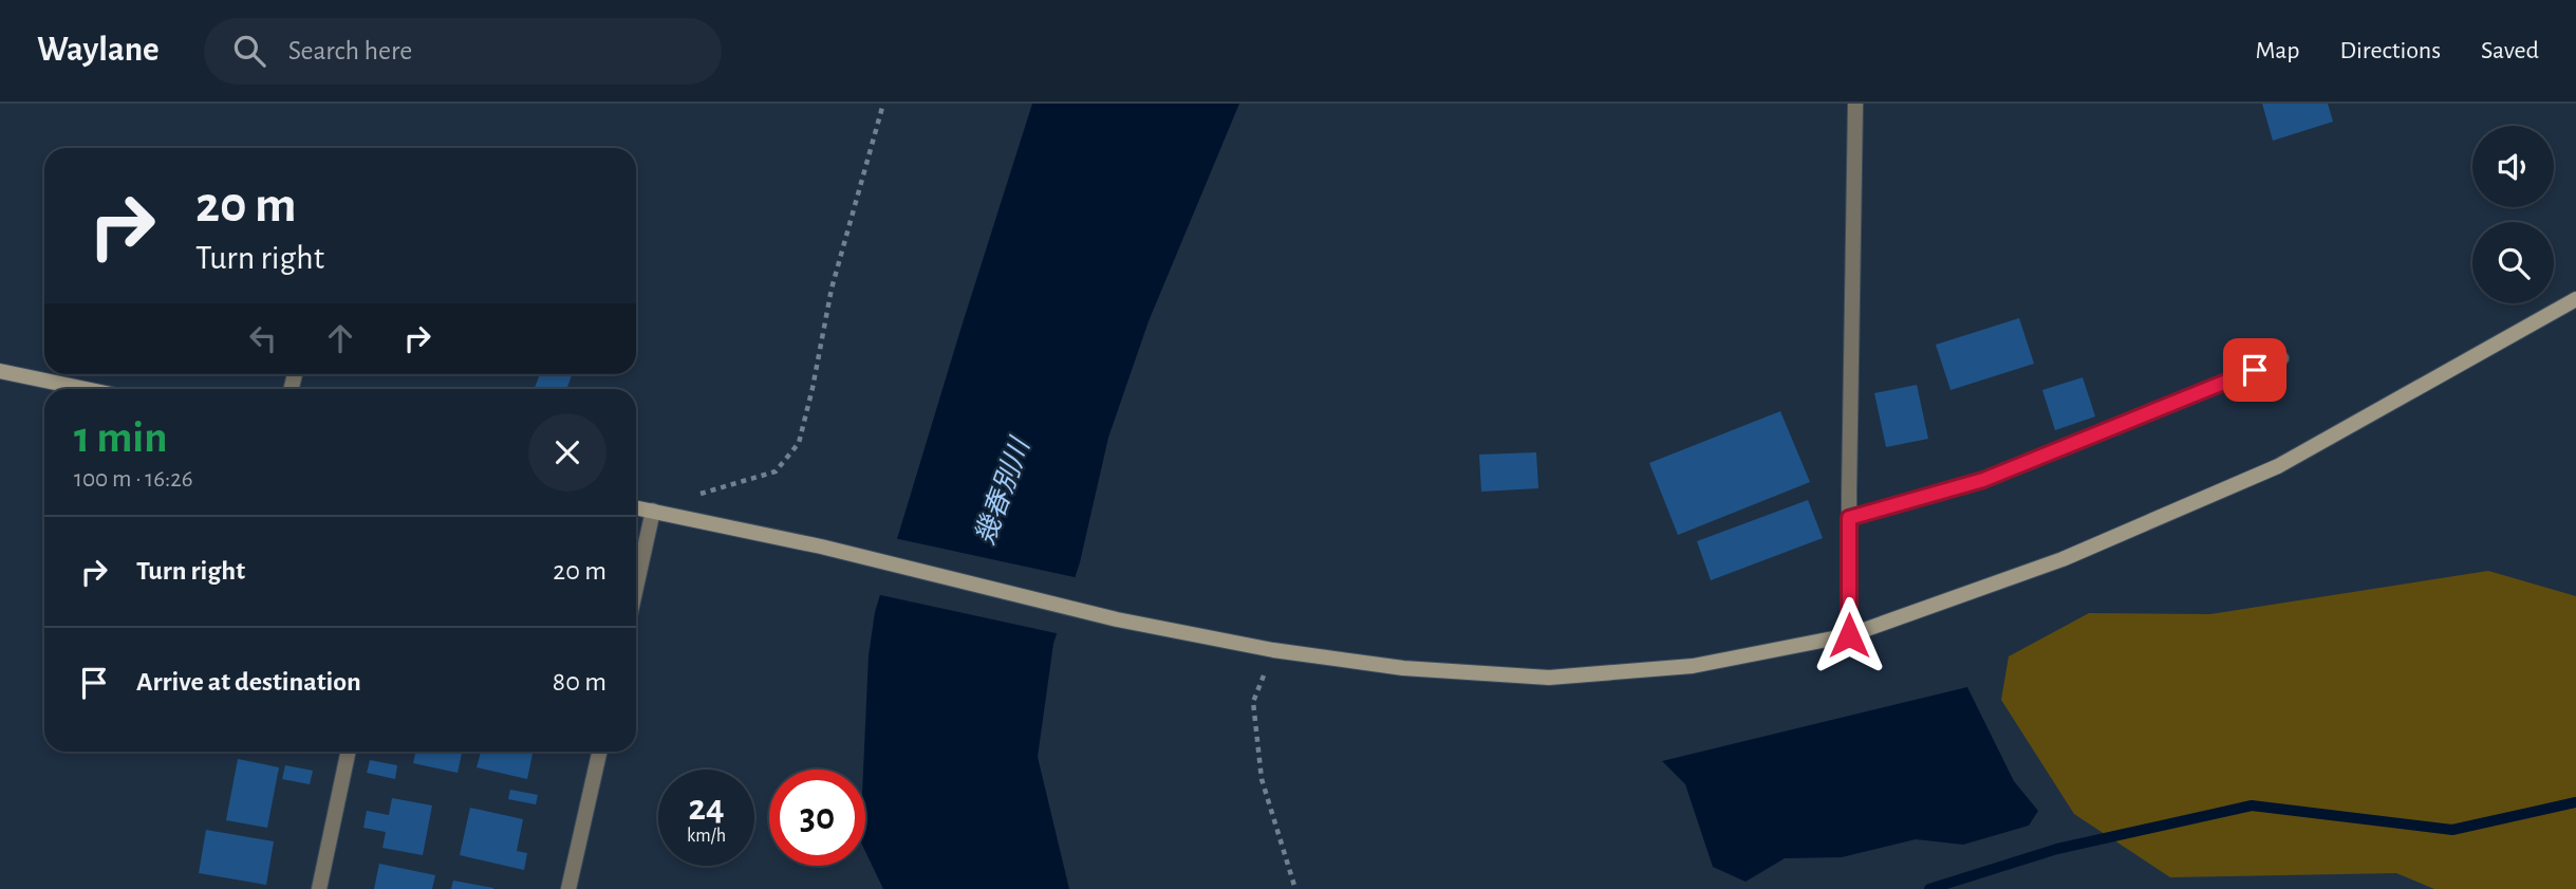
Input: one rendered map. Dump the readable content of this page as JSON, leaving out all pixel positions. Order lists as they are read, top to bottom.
{
  "water": ["幾春別川"],
  "page": {
    "header": "Waylane",
    "search": "Search here",
    "nav": ["Map", "Directions", "Saved"],
    "turn": ["20 m", "Turn right"],
    "heading": ["1 min", "100 m · 16:26"],
    "list": [
      {
        "name": "Turn right",
        "value": "20 m"
      },
      {
        "name": "Arrive at destination",
        "value": "80 m"
      }
    ],
    "speed": "24 km/h",
    "limit": "30"
  }
}
